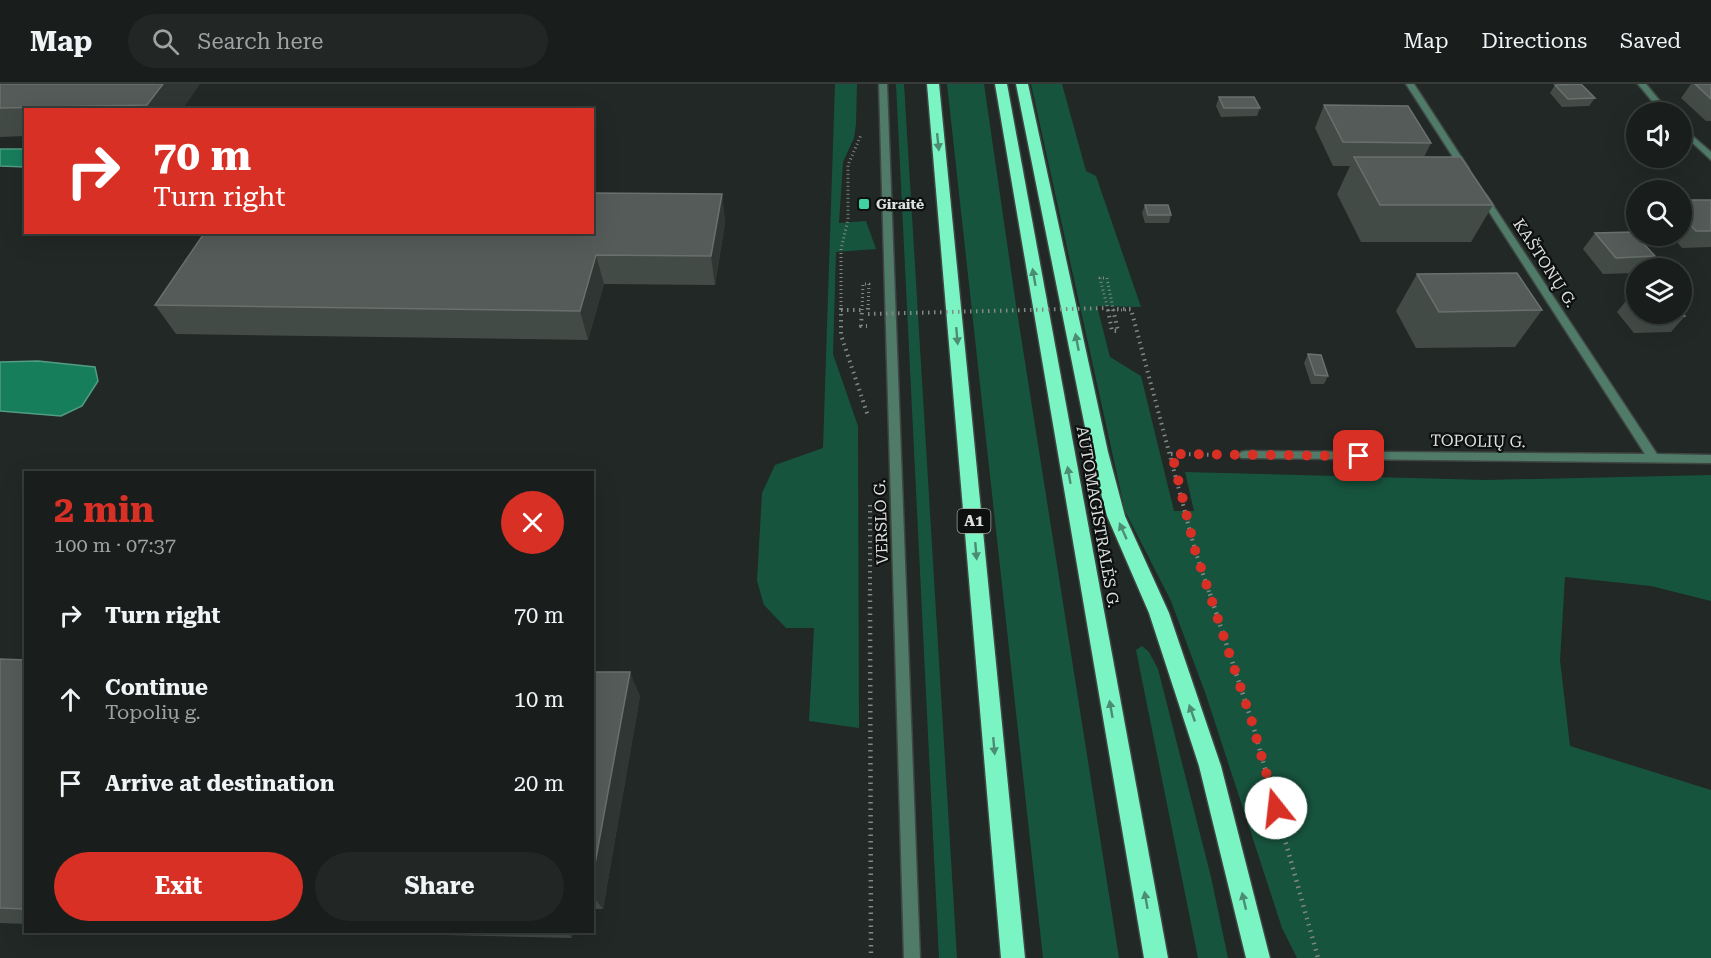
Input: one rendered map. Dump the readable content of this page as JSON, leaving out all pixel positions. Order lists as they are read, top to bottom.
{
  "streets": {
    "highway": ["AUTOMAGISTRALĖS G.", "A1"],
    "street": ["KAŠTONŲ G.", "TOPOLIŲ G.", "VERSLO G."]
  },
  "crossings": [
    ["KAŠTONŲ G.", "TOPOLIŲ G."]
  ],
  "places": {
    "transit": ["Giraitė"]
  },
  "page": {
    "header": "Map",
    "search": "Search here",
    "nav": ["Map", "Directions", "Saved"],
    "turn": ["70 m", "Turn right"],
    "heading": ["2 min", "100 m · 07:37"],
    "list": [
      {
        "name": "Turn right",
        "value": "70 m"
      },
      {
        "name": "Continue",
        "note": "Topolių g.",
        "value": "10 m"
      },
      {
        "name": "Arrive at destination",
        "value": "20 m"
      }
    ],
    "buttons": ["Exit", "Share"]
  }
}
